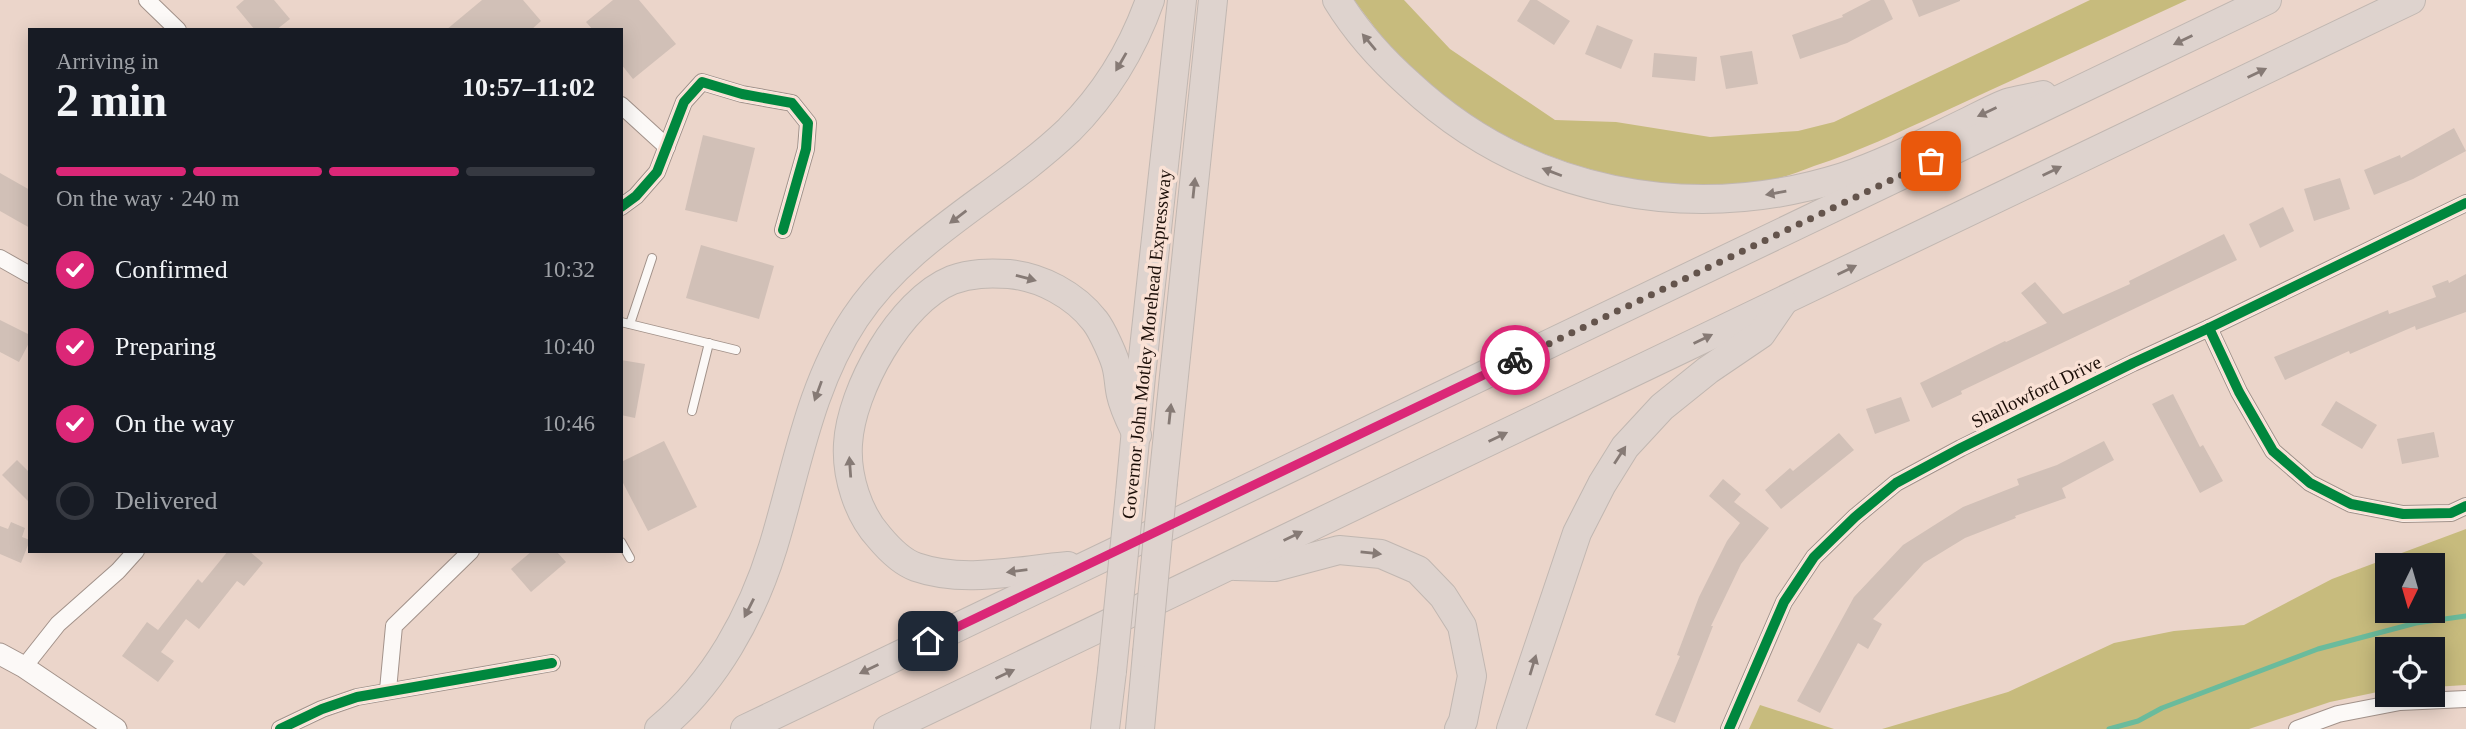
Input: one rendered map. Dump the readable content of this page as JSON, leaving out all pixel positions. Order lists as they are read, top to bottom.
{
  "streets": {
    "highway": ["Governor John Motley Morehead Expressway"],
    "street": ["Shallowford Drive"]
  },
  "north": "bottom",
  "page": {
    "heading": ["2 min", "Arriving in", "10:57–11:02"],
    "bar": "On the way · 240 m",
    "list": [
      ["Confirmed", "10:32"],
      ["Preparing", "10:40"],
      ["On the way", "10:46"],
      "Delivered"
    ]
  }
}
